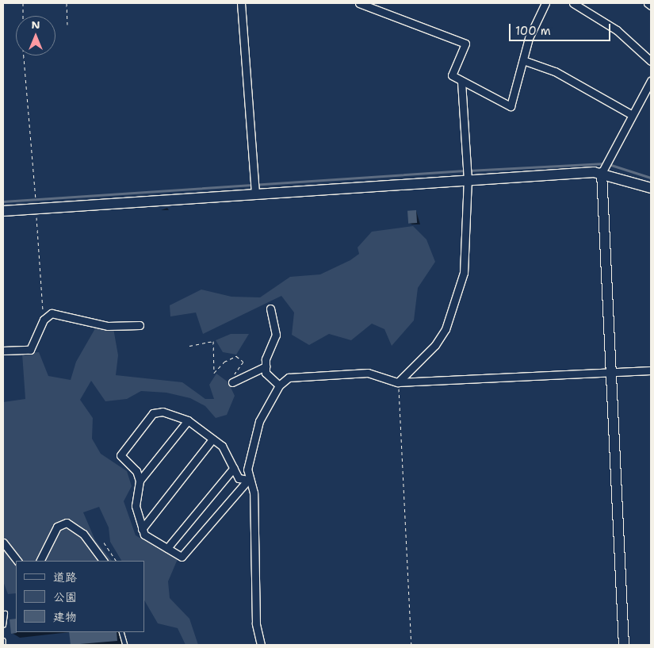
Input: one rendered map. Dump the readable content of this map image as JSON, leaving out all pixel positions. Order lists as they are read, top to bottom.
{
  "legend": ["道路", "公園", "建物"],
  "scale_bar": "100 m",
  "north": "top"
}
